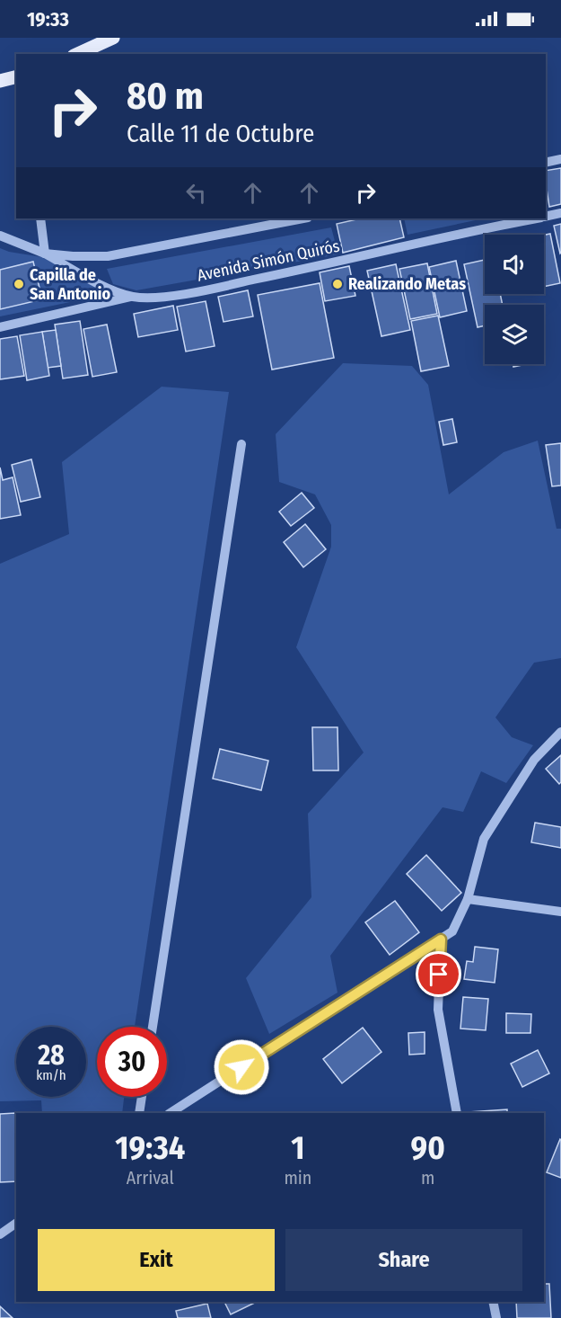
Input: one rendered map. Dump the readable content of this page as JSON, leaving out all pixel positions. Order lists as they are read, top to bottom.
{
  "streets": {
    "street": ["Avenida Simón Quirós"]
  },
  "places": ["Capilla de San Antonio", "Realizando Metas"],
  "page": {
    "status": "19:33",
    "turn": ["80 m", "Calle 11 de Octubre"],
    "speed": "28 km/h",
    "limit": "30",
    "eta": [
      "19:34",
      "Arrival",
      "1",
      "min",
      "90",
      "m"
    ],
    "buttons": ["Exit", "Share"]
  }
}
